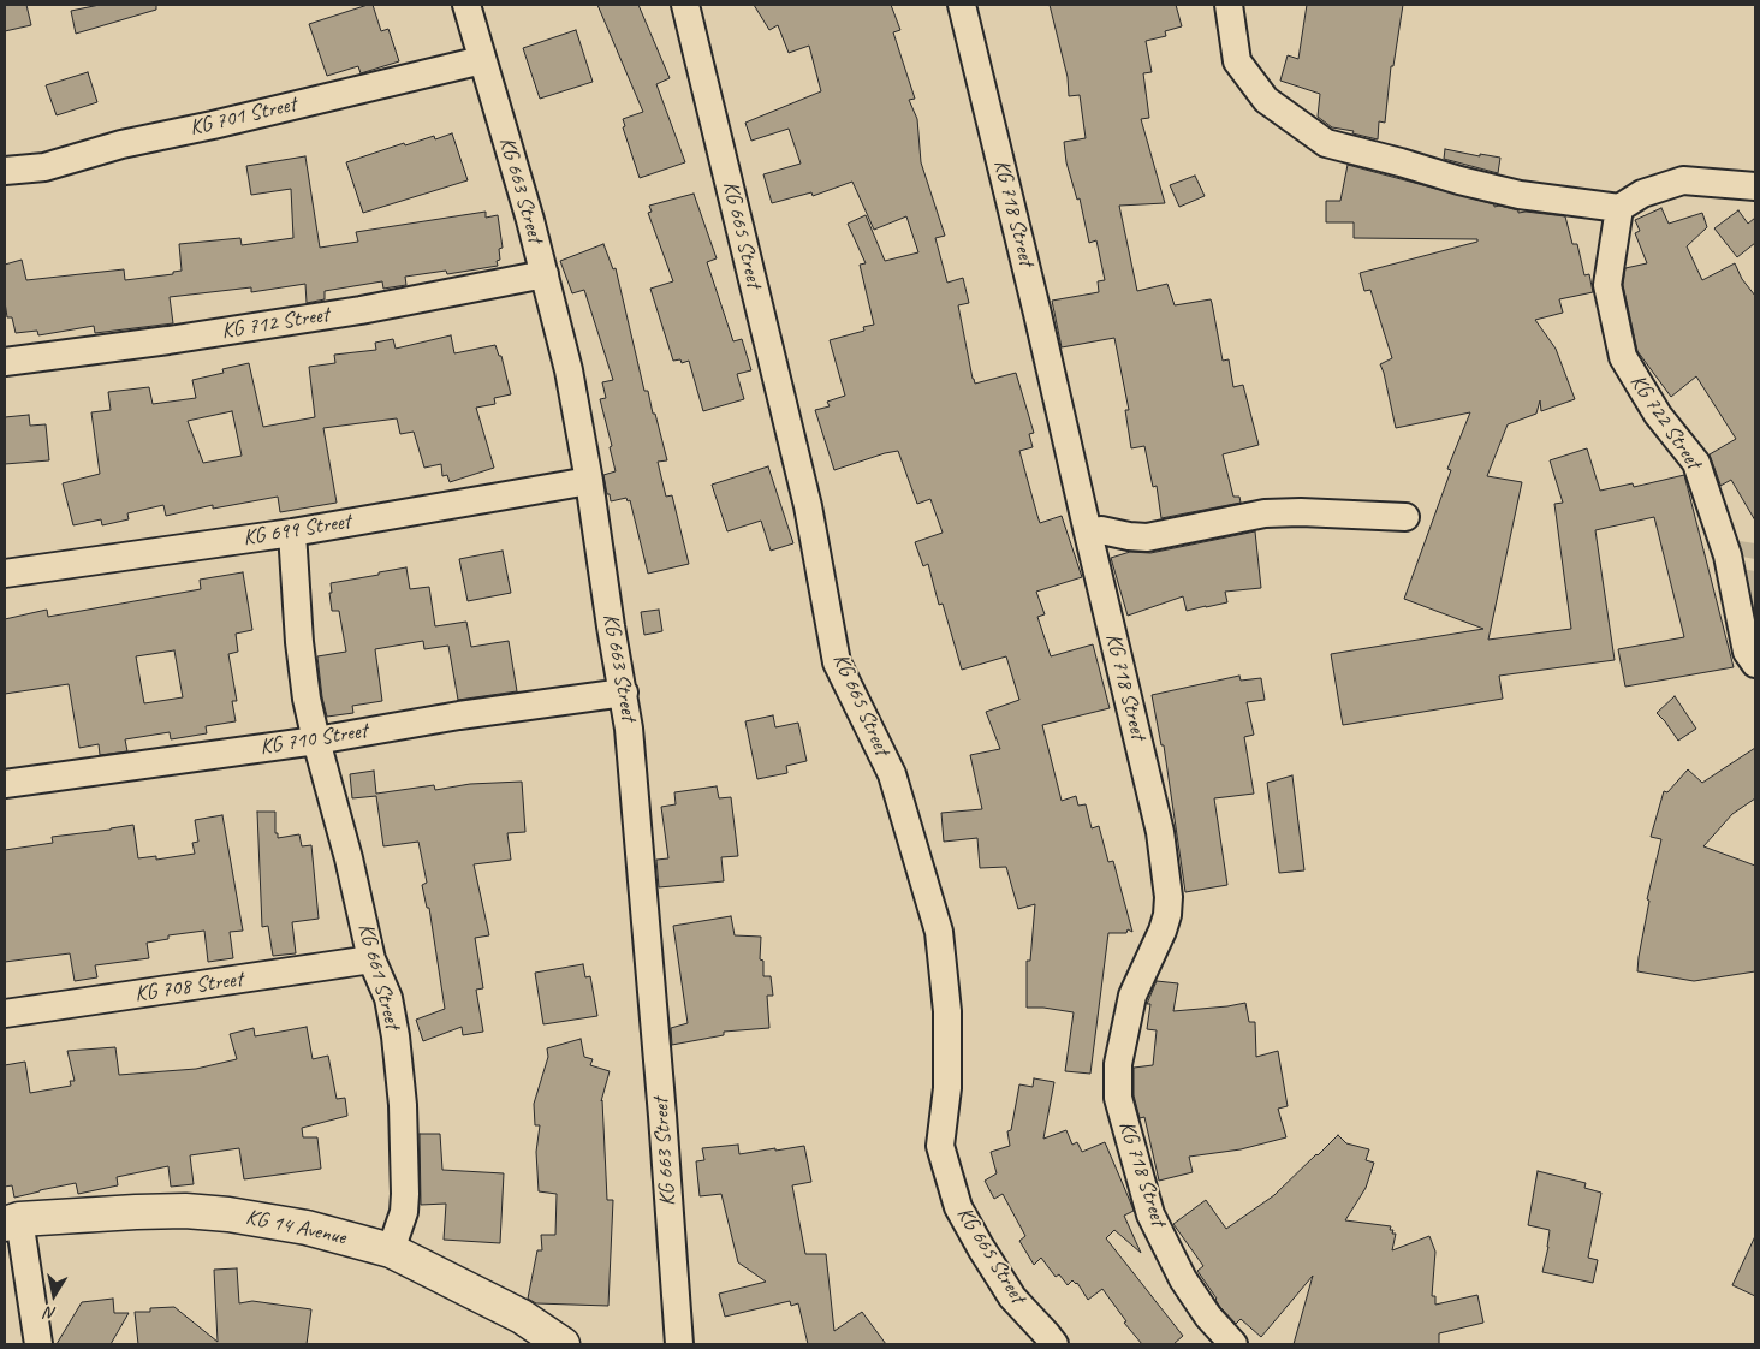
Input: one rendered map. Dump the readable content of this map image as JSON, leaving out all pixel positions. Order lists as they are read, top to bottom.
{
  "streets": {
    "main road": ["KG 14 Avenue"],
    "street": [
      "KG 701 Street",
      "KG 663 Street",
      "KG 718 Street",
      "KG 665 Street",
      "KG 712 Street",
      "KG 722 Street",
      "KG 699 Street",
      "KG 710 Street",
      "KG 661 Street",
      "KG 708 Street"
    ]
  },
  "crossings": [
    ["KG 701 Street", "KG 663 Street"],
    ["KG 663 Street", "KG 712 Street"],
    ["KG 663 Street", "KG 699 Street"],
    ["KG 663 Street", "KG 710 Street"],
    ["KG 699 Street", "KG 661 Street"],
    ["KG 710 Street", "KG 661 Street"],
    ["KG 661 Street", "KG 708 Street"],
    ["KG 661 Street", "KG 14 Avenue"]
  ],
  "north": "bottom"
}
